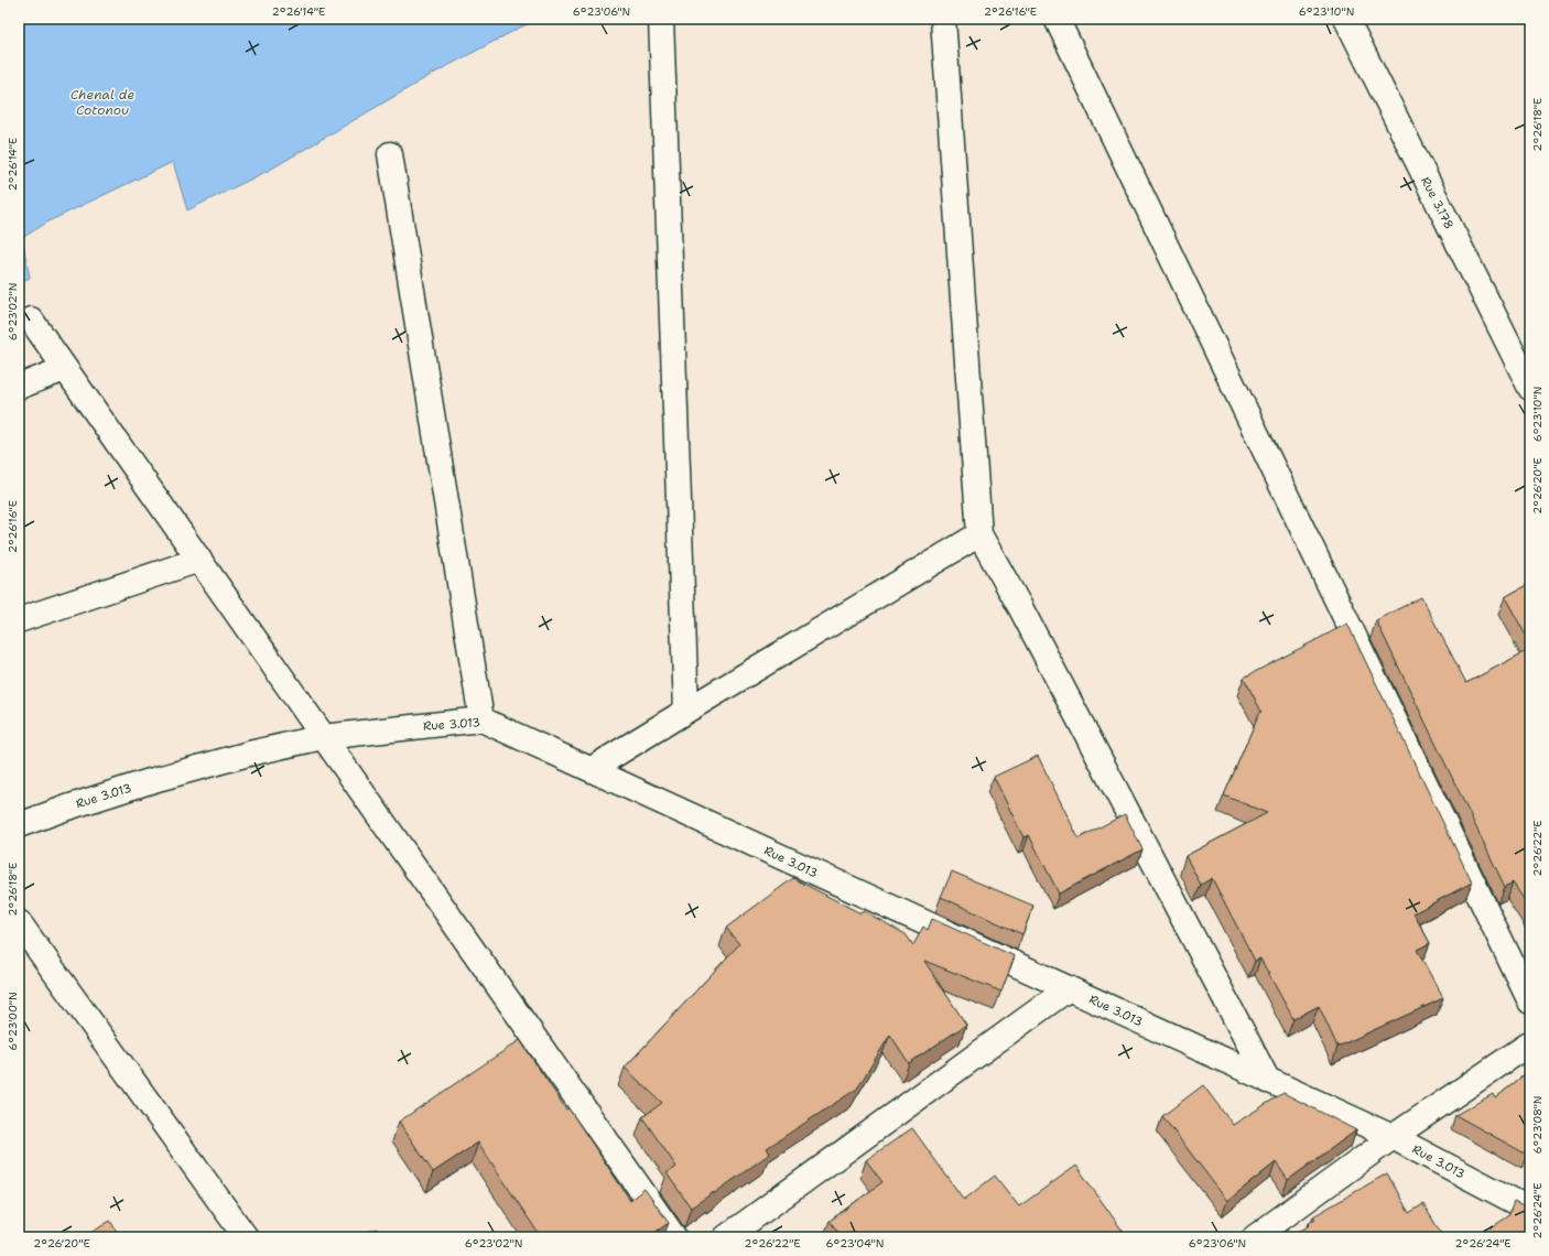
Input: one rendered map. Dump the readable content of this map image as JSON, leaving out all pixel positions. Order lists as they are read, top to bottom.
{
  "streets": {
    "street": ["Rue 3.178", "Rue 3.013"]
  },
  "water": ["Chenal de Cotonou"],
  "coordinates": [
    "2°26'14\"E",
    "6°23'06\"N",
    "2°26'16\"E",
    "6°23'10\"N",
    "2°26'18\"E",
    "6°23'02\"N",
    "2°26'20\"E",
    "2°26'22\"E",
    "6°23'00\"N",
    "6°23'08\"N",
    "2°26'24\"E",
    "6°23'04\"N"
  ]
}
